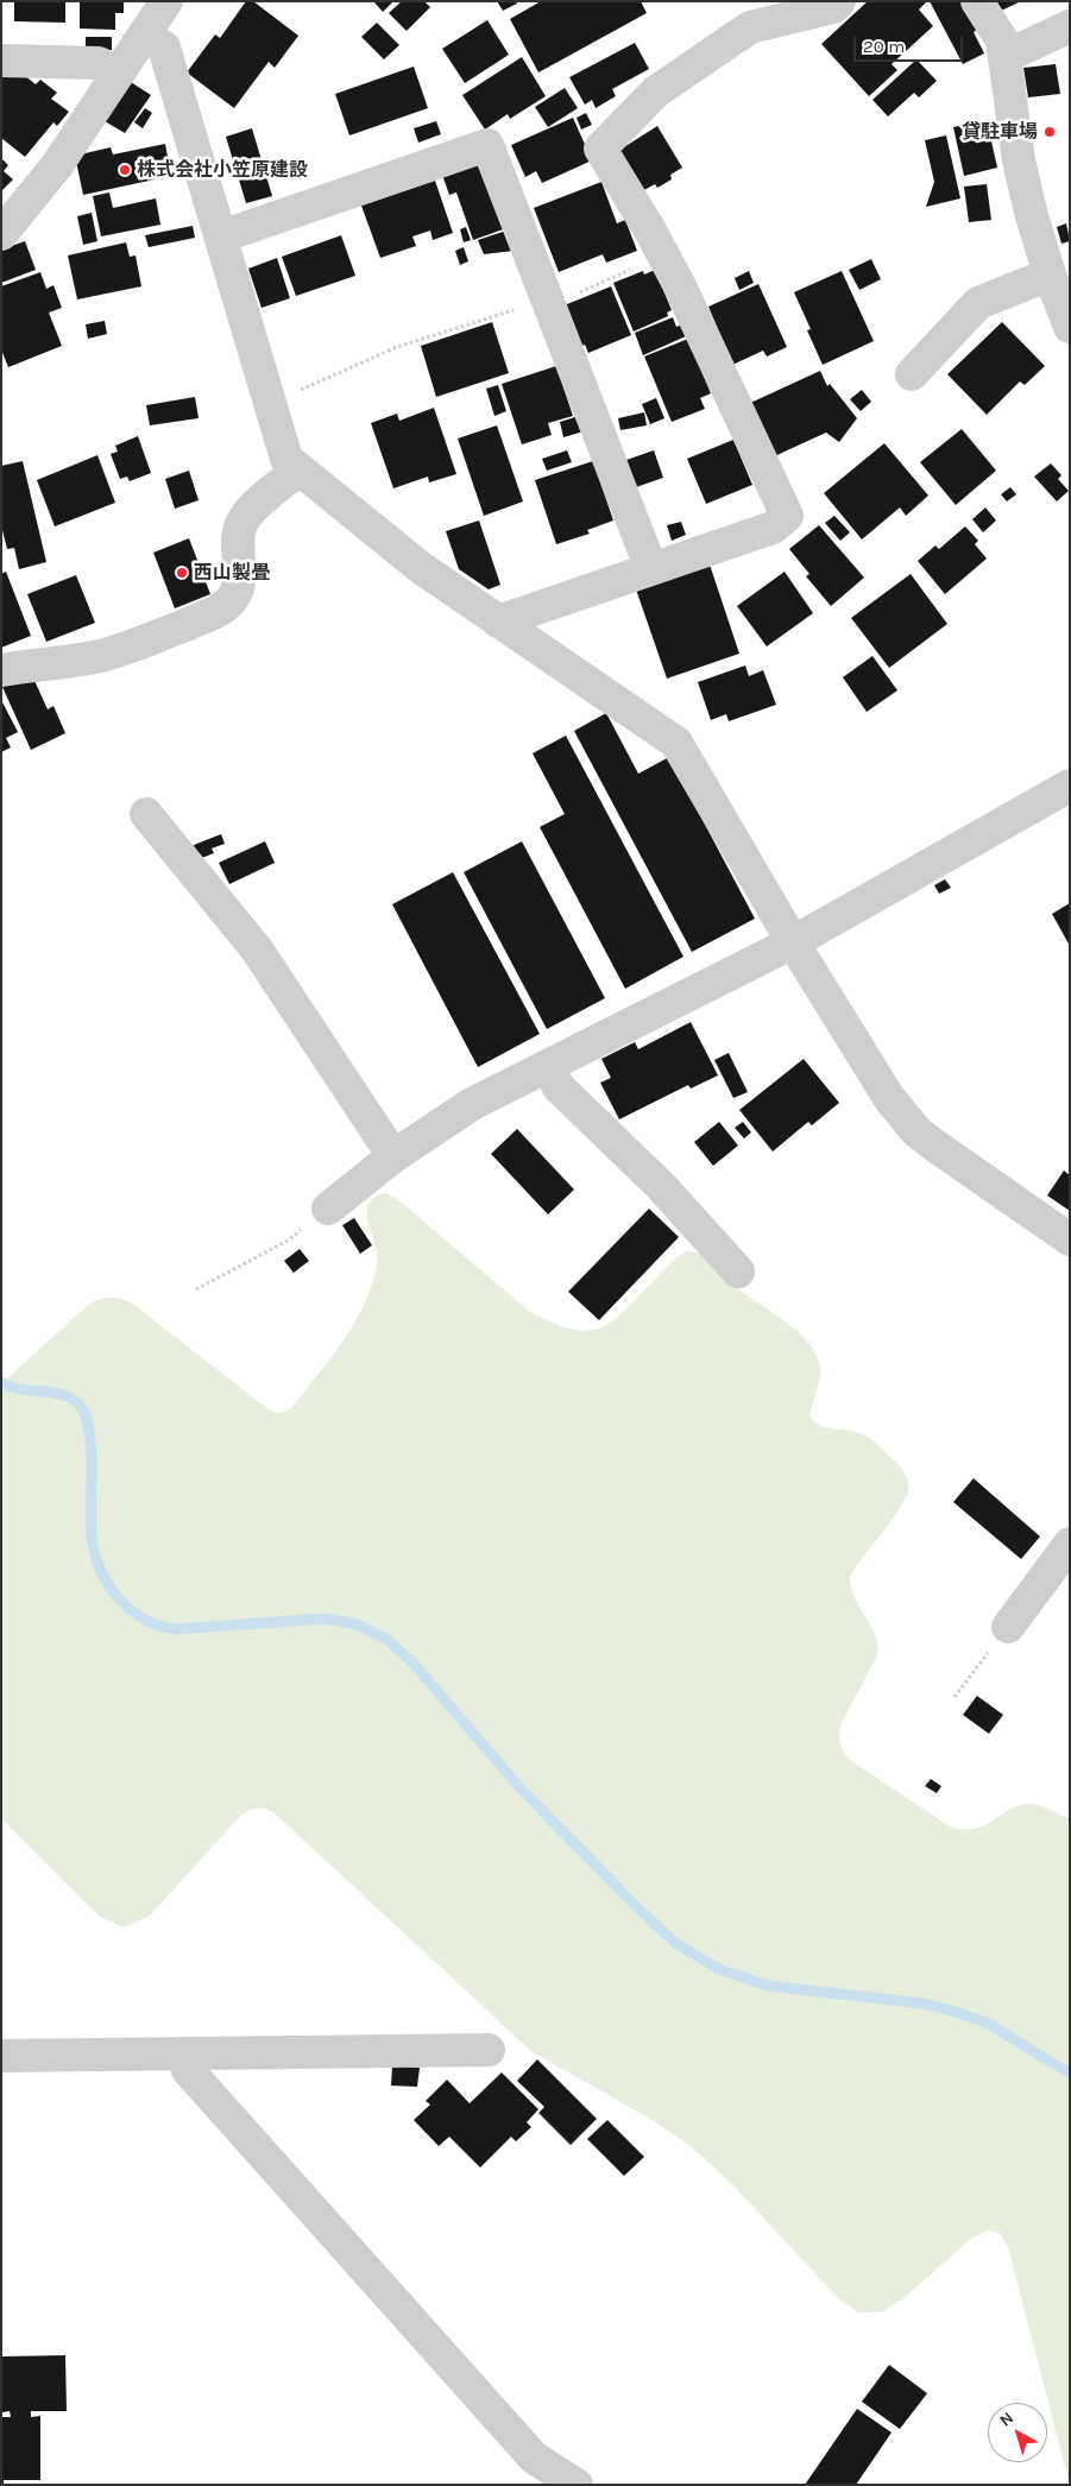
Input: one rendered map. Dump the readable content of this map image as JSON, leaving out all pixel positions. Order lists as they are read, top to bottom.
{
  "places": ["貸駐車場", "株式会社小笠原建設", "西山製畳"],
  "scale_bar": "20 m",
  "north": "top left"
}
